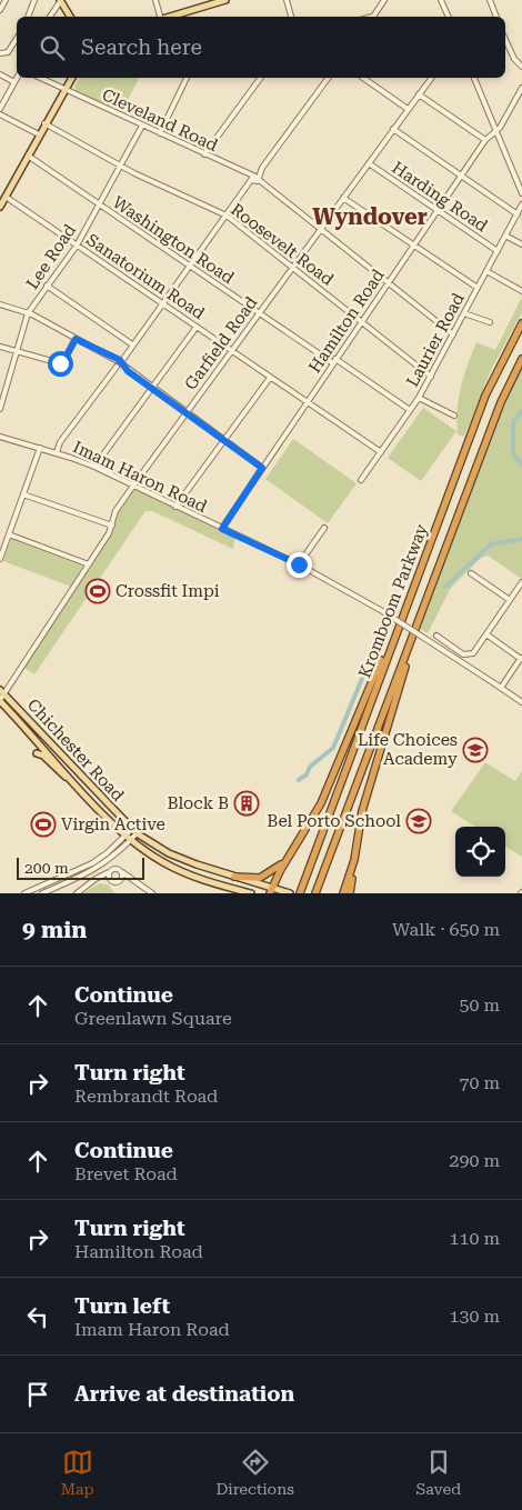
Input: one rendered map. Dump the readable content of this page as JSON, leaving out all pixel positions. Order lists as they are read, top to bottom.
{
  "streets": {
    "highway": ["Kromboom Parkway"],
    "main road": ["Chichester Road"],
    "street": [
      "Cleveland Road",
      "Harding Road",
      "Washington Road",
      "Roosevelt Road",
      "Lee Road",
      "Sanatorium Road",
      "Hamilton Road",
      "Laurier Road",
      "Garfield Road",
      "Imam Haron Road"
    ]
  },
  "crossings": [
    ["Cleveland Road", "Lee Road"],
    ["Cleveland Road", "Hamilton Road"],
    ["Cleveland Road", "Laurier Road"],
    ["Cleveland Road", "Garfield Road"],
    ["Harding Road", "Hamilton Road"],
    ["Harding Road", "Laurier Road"],
    ["Harding Road", "Garfield Road"],
    ["Washington Road", "Lee Road"],
    ["Washington Road", "Hamilton Road"],
    ["Washington Road", "Laurier Road"],
    ["Washington Road", "Garfield Road"],
    ["Roosevelt Road", "Lee Road"],
    ["Roosevelt Road", "Hamilton Road"],
    ["Roosevelt Road", "Laurier Road"],
    ["Roosevelt Road", "Garfield Road"],
    ["Lee Road", "Sanatorium Road"],
    ["Sanatorium Road", "Hamilton Road"],
    ["Sanatorium Road", "Laurier Road"],
    ["Sanatorium Road", "Garfield Road"],
    ["Hamilton Road", "Imam Haron Road"],
    ["Garfield Road", "Imam Haron Road"],
    ["Garfield Road", "Chichester Road"]
  ],
  "districts": ["Wyndover"],
  "places": {
    "sports": ["Crossfit Impi", "Virgin Active"],
    "school or university": ["Life Choices Academy", "Bel Porto School"],
    "building": ["Block B"]
  },
  "scale_bar": "200 m",
  "page": {
    "search": "Search here",
    "scale": "200 m",
    "heading": ["9 min", "Walk · 650 m"],
    "list": [
      ["Continue", "Greenlawn Square", "50 m"],
      ["Turn right", "Rembrandt Road", "70 m"],
      ["Continue", "Brevet Road", "290 m"],
      ["Turn right", "Hamilton Road", "110 m"],
      ["Turn left", "Imam Haron Road", "130 m"],
      "Arrive at destination"
    ],
    "nav": ["Map", "Directions", "Saved"]
  }
}
